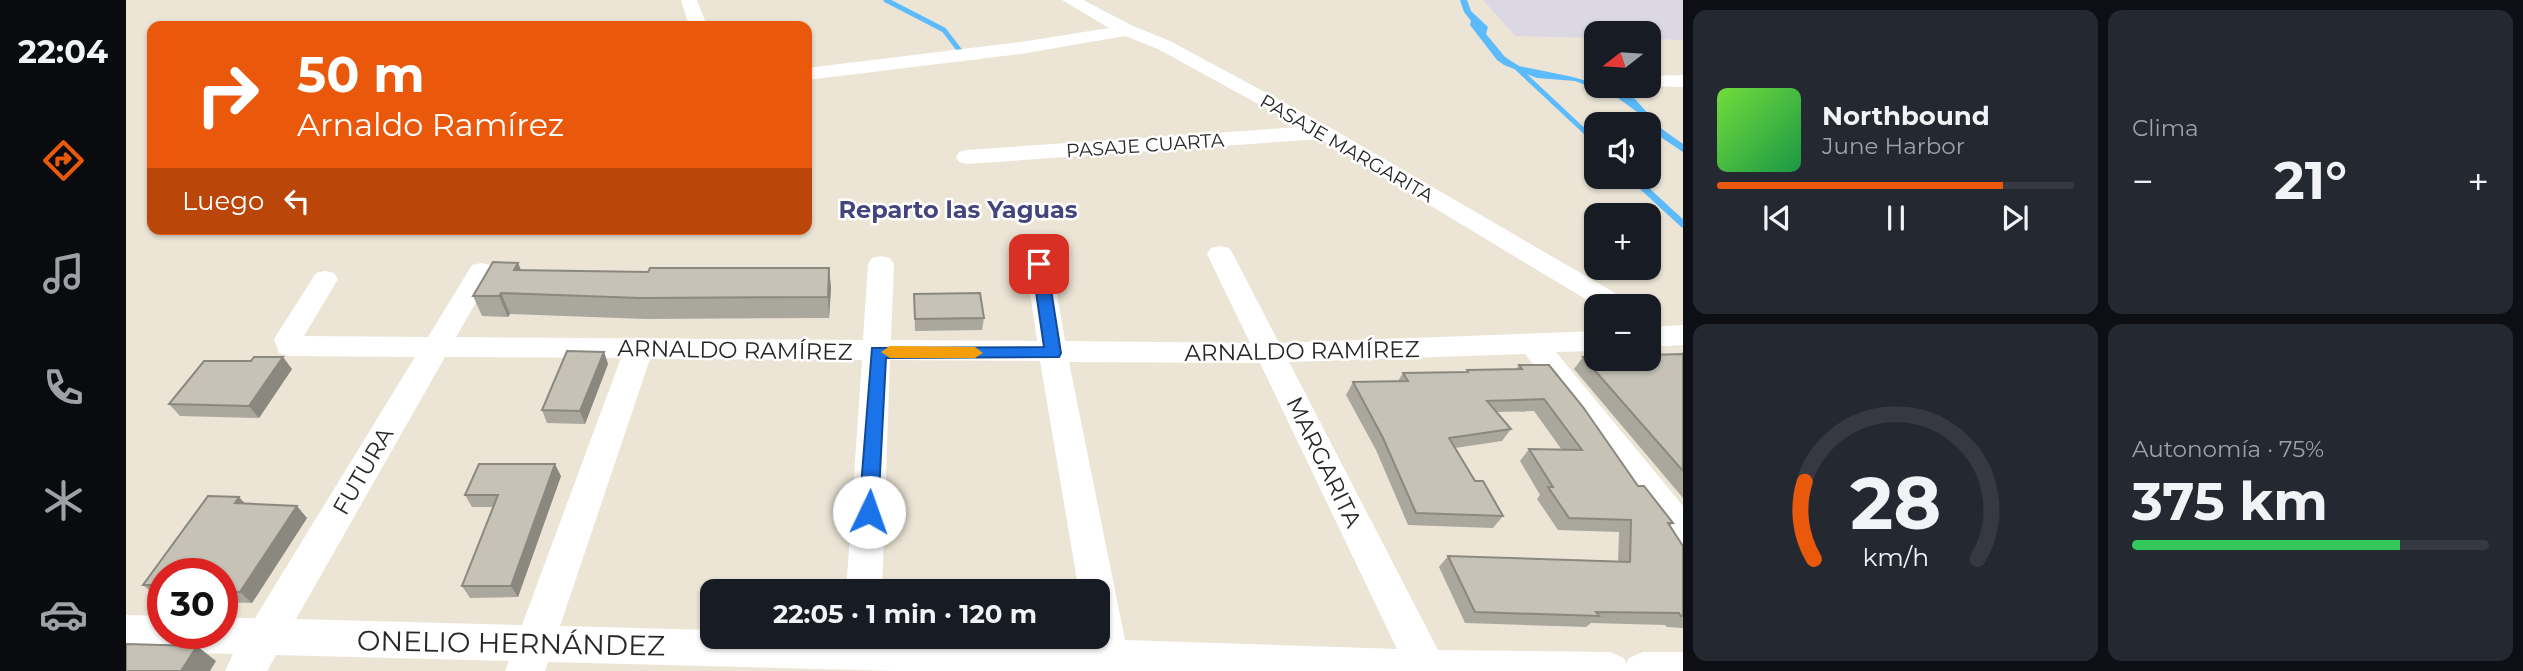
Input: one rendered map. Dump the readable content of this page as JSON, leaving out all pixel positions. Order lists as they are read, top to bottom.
{
  "streets": {
    "street": [
      "PASAJE CUARTA",
      "PASAJE MARGARITA",
      "ARNALDO RAMÍREZ",
      "MARGARITA",
      "FUTURA",
      "ONELIO HERNÁNDEZ"
    ]
  },
  "crossings": [
    ["PASAJE CUARTA", "PASAJE MARGARITA"],
    ["ARNALDO RAMÍREZ", "MARGARITA"],
    ["ARNALDO RAMÍREZ", "FUTURA"],
    ["MARGARITA", "ONELIO HERNÁNDEZ"],
    ["FUTURA", "ONELIO HERNÁNDEZ"]
  ],
  "districts": ["Reparto las Yaguas"],
  "north": "left",
  "page": {
    "tabs": "22:04",
    "tile": [
      "Clima",
      ["Autonomía · 75%", "375 km"]
    ],
    "map_buttons": ["+", "−"],
    "turn": ["50 m", "Arnaldo Ramírez"],
    "song": ["Northbound", "June Harbor"],
    "heat": ["−", "21°", "+"],
    "then": "Luego",
    "limit": "30",
    "trip": "22:05 · 1 min · 120 m",
    "gauge": ["28", "km/h"]
  }
}
